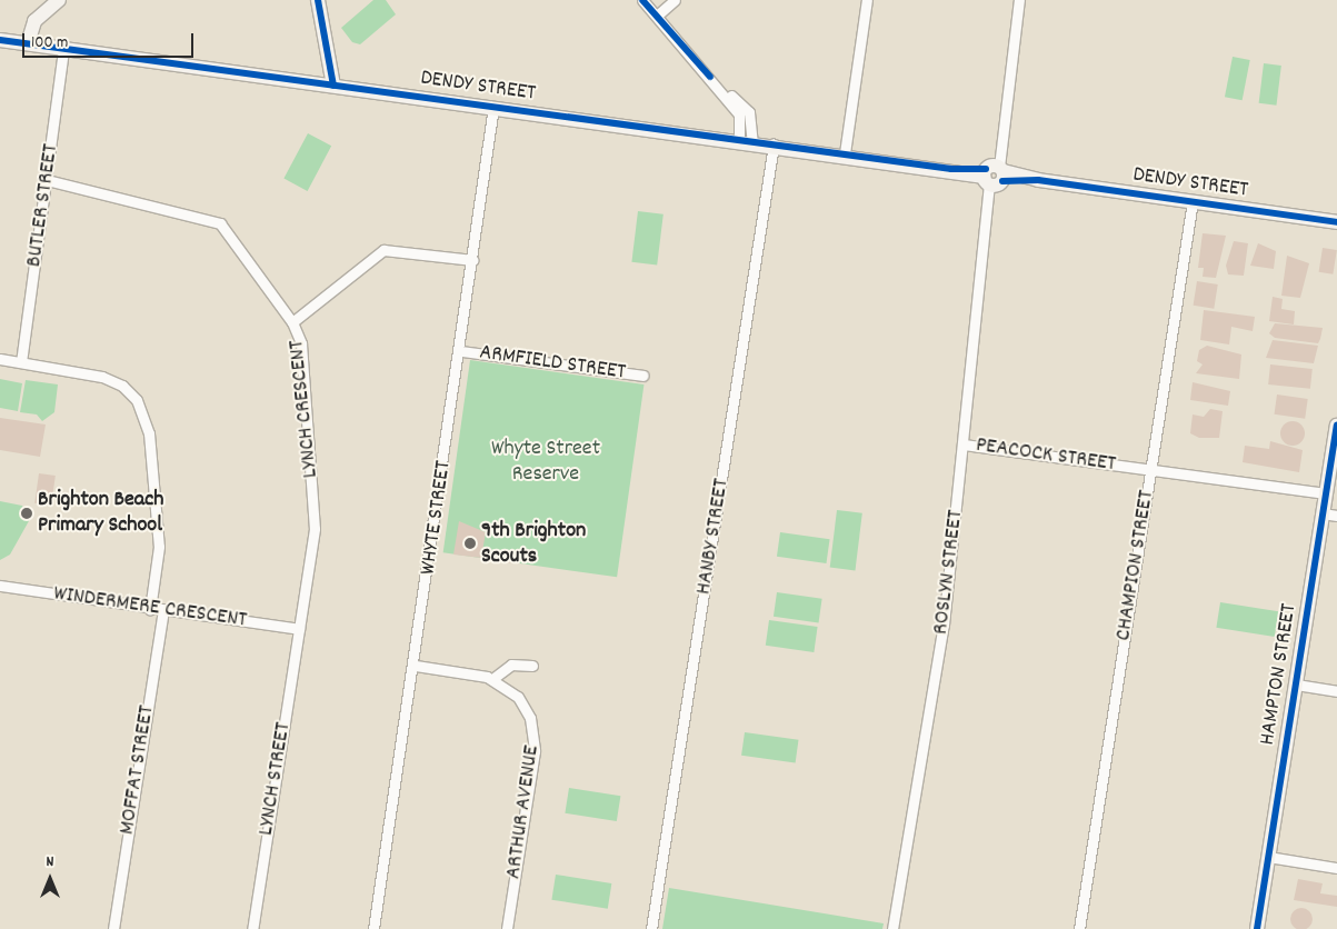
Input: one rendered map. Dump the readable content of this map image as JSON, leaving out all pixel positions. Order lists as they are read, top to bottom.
{
  "streets": {
    "street": [
      "DENDY STREET",
      "BUTLER STREET",
      "ARMFIELD STREET",
      "LYNCH CRESCENT",
      "PEACOCK STREET",
      "WHYTE STREET",
      "HANBY STREET",
      "CHAMPION STREET",
      "ROSLYN STREET",
      "WINDERMERE CRESCENT",
      "HAMPTON STREET",
      "MOFFAT STREET",
      "LYNCH STREET",
      "ARTHUR AVENUE"
    ]
  },
  "crossings": [
    ["DENDY STREET", "BUTLER STREET"],
    ["DENDY STREET", "WHYTE STREET"],
    ["DENDY STREET", "HANBY STREET"],
    ["DENDY STREET", "CHAMPION STREET"],
    ["DENDY STREET", "ROSLYN STREET"],
    ["BUTLER STREET", "LYNCH CRESCENT"],
    ["ARMFIELD STREET", "WHYTE STREET"],
    ["LYNCH CRESCENT", "WINDERMERE CRESCENT"],
    ["LYNCH CRESCENT", "LYNCH STREET"],
    ["PEACOCK STREET", "CHAMPION STREET"],
    ["PEACOCK STREET", "ROSLYN STREET"],
    ["PEACOCK STREET", "HAMPTON STREET"],
    ["WHYTE STREET", "ARTHUR AVENUE"],
    ["WINDERMERE CRESCENT", "MOFFAT STREET"],
    ["WINDERMERE CRESCENT", "LYNCH STREET"]
  ],
  "parks": ["Whyte Street Reserve"],
  "places": ["Brighton Beach Primary School", "9th Brighton Scouts"],
  "scale_bar": "100 m",
  "north": "top"
}
